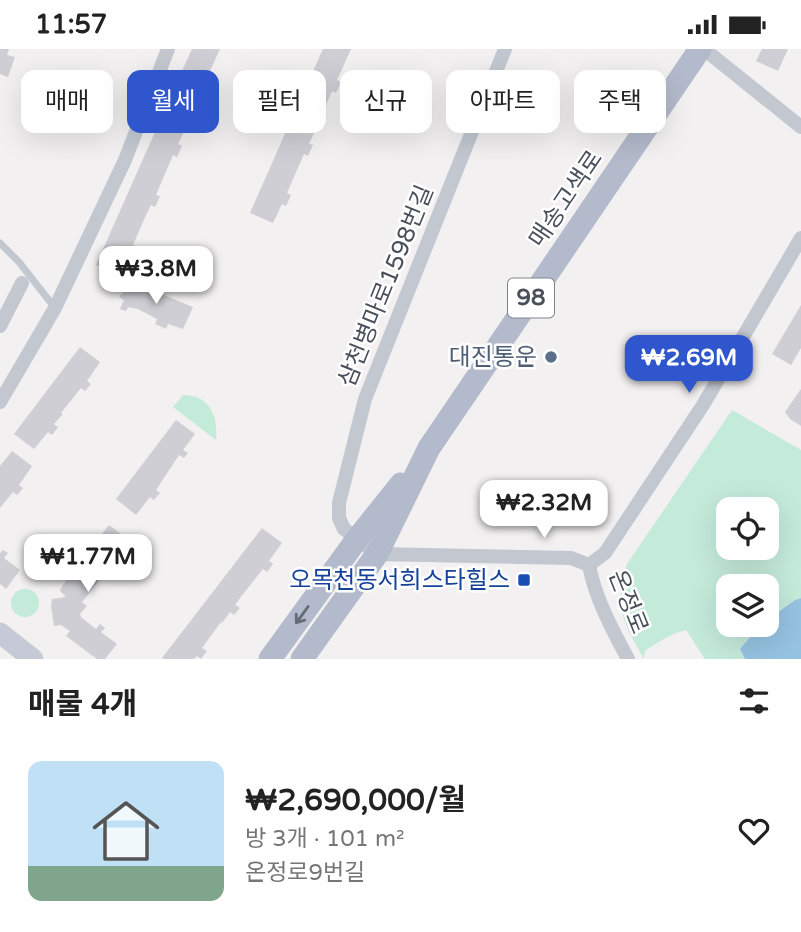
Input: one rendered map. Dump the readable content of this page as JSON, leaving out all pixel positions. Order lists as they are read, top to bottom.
{
  "streets": {
    "main road": ["매송고색로", "98"],
    "street": ["삼천병마로1598번길", "온정로"]
  },
  "crossings": [
    ["매송고색로", "삼천병마로1598번길"],
    ["매송고색로", "온정로"],
    ["삼천병마로1598번길", "온정로"]
  ],
  "places": {
    "other": ["대진통운"],
    "transit": ["오목천동서희스타힐스"]
  },
  "page": {
    "status": "11:57",
    "chip": [
      "매매",
      "월세",
      "필터",
      "신규",
      "아파트",
      "주택"
    ],
    "price": [
      "₩3.8M",
      "₩2.69M",
      "₩2.32M",
      "₩1.77M"
    ],
    "heading": "매물 4개",
    "list": [
      {
        "name": "₩2,690,000/월",
        "note": "방 3개 · 101 m² · 온정로9번길"
      }
    ]
  }
}
